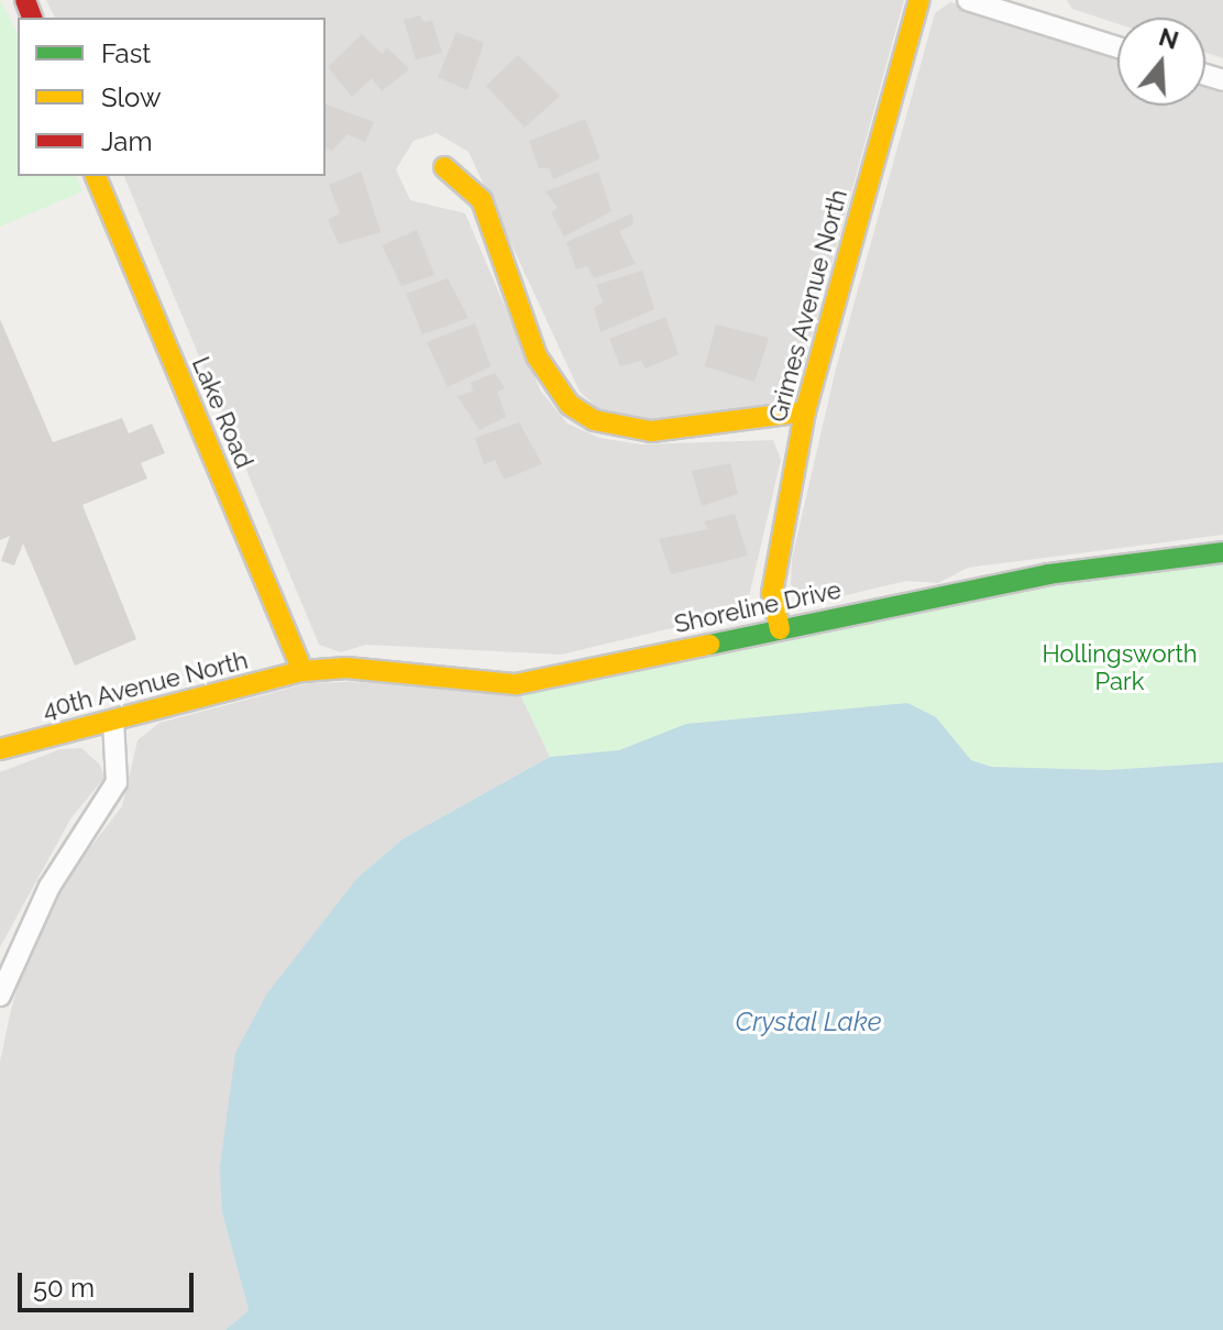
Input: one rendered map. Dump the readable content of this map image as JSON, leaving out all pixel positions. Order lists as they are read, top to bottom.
{
  "streets": {
    "street": [
      "Grimes Avenue North",
      "Lake Road",
      "Shoreline Drive",
      "40th Avenue North"
    ]
  },
  "crossings": [
    ["Grimes Avenue North", "Shoreline Drive"],
    ["Lake Road", "Shoreline Drive"],
    ["Lake Road", "40th Avenue North"],
    ["Shoreline Drive", "40th Avenue North"]
  ],
  "water": ["Crystal Lake"],
  "parks": ["Hollingsworth Park"],
  "legend": ["Fast", "Slow", "Jam"],
  "scale_bar": "50 m",
  "north": "top"
}
